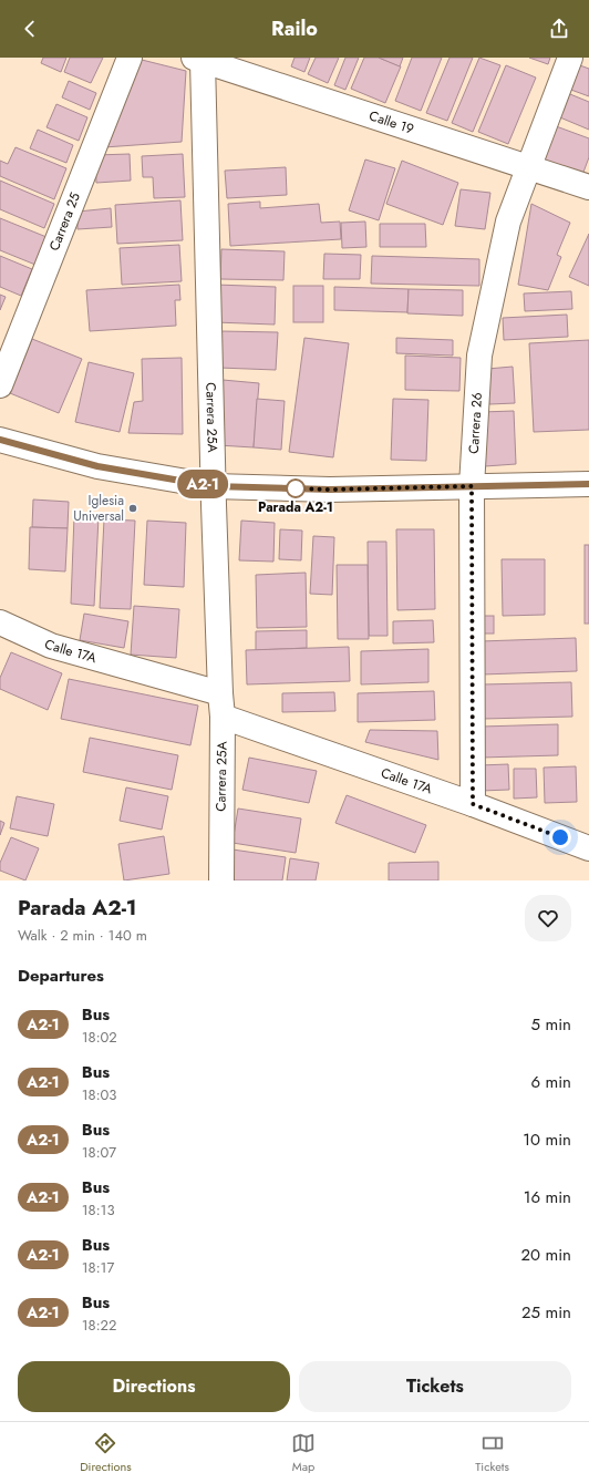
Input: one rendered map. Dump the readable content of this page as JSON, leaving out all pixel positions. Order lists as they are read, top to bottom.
{
  "streets": {
    "street": [
      "Calle 19",
      "Carrera 25",
      "Carrera 25A",
      "Carrera 26",
      "Calle 17A"
    ]
  },
  "crossings": [
    ["Calle 19", "Carrera 25A"],
    ["Calle 19", "Carrera 26"],
    ["Carrera 25A", "Calle 17A"],
    ["Carrera 26", "Calle 17A"]
  ],
  "places": ["Parada A2-1", "Iglesia Universal"],
  "lines": ["bus line A2-1"],
  "page": {
    "header": "Railo",
    "on_map": "A2-1",
    "heading": [
      ["Parada A2-1", "Walk · 2 min · 140 m"],
      "Departures"
    ],
    "list": [
      {
        "mark": "A2-1",
        "name": "Bus",
        "note": "18:02",
        "value": "5 min"
      },
      {
        "mark": "A2-1",
        "name": "Bus",
        "note": "18:03",
        "value": "6 min"
      },
      {
        "mark": "A2-1",
        "name": "Bus",
        "note": "18:07",
        "value": "10 min"
      },
      {
        "mark": "A2-1",
        "name": "Bus",
        "note": "18:13",
        "value": "16 min"
      },
      {
        "mark": "A2-1",
        "name": "Bus",
        "note": "18:17",
        "value": "20 min"
      },
      {
        "mark": "A2-1",
        "name": "Bus",
        "note": "18:22",
        "value": "25 min"
      }
    ],
    "buttons": ["Directions", "Tickets"],
    "tabs": ["Directions", "Map", "Tickets"]
  }
}
